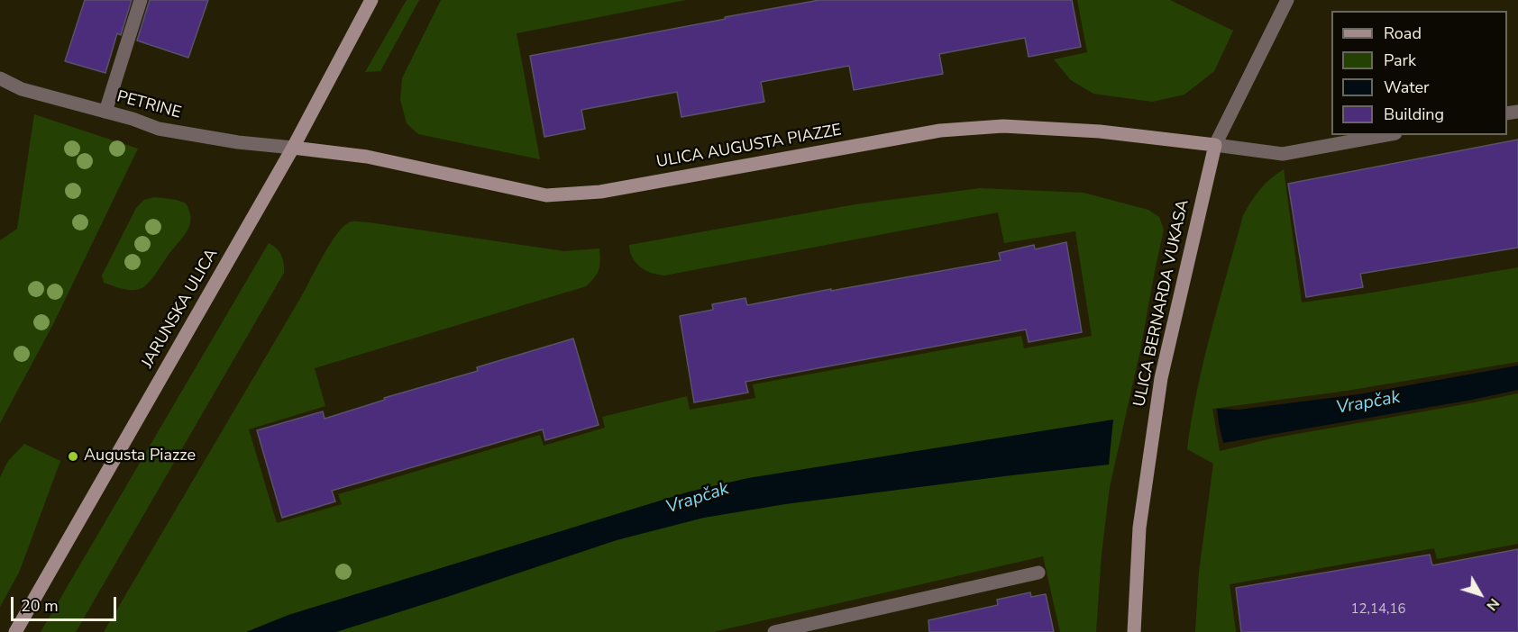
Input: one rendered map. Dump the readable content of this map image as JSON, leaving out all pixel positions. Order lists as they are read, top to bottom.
{
  "streets": {
    "street": [
      "PETRINE",
      "ULICA AUGUSTA PIAZZE",
      "ULICA BERNARDA VUKASA",
      "JARUNSKA ULICA"
    ]
  },
  "crossings": [
    ["PETRINE", "ULICA AUGUSTA PIAZZE"],
    ["PETRINE", "JARUNSKA ULICA"],
    ["ULICA AUGUSTA PIAZZE", "ULICA BERNARDA VUKASA"],
    ["ULICA AUGUSTA PIAZZE", "JARUNSKA ULICA"]
  ],
  "water": ["Vrapčak"],
  "places": ["Augusta Piazze"],
  "house_numbers": ["12,14,16"],
  "legend": [
    "Road",
    "Park",
    "Water",
    "Building"
  ],
  "scale_bar": "20 m",
  "north": "bottom right"
}
